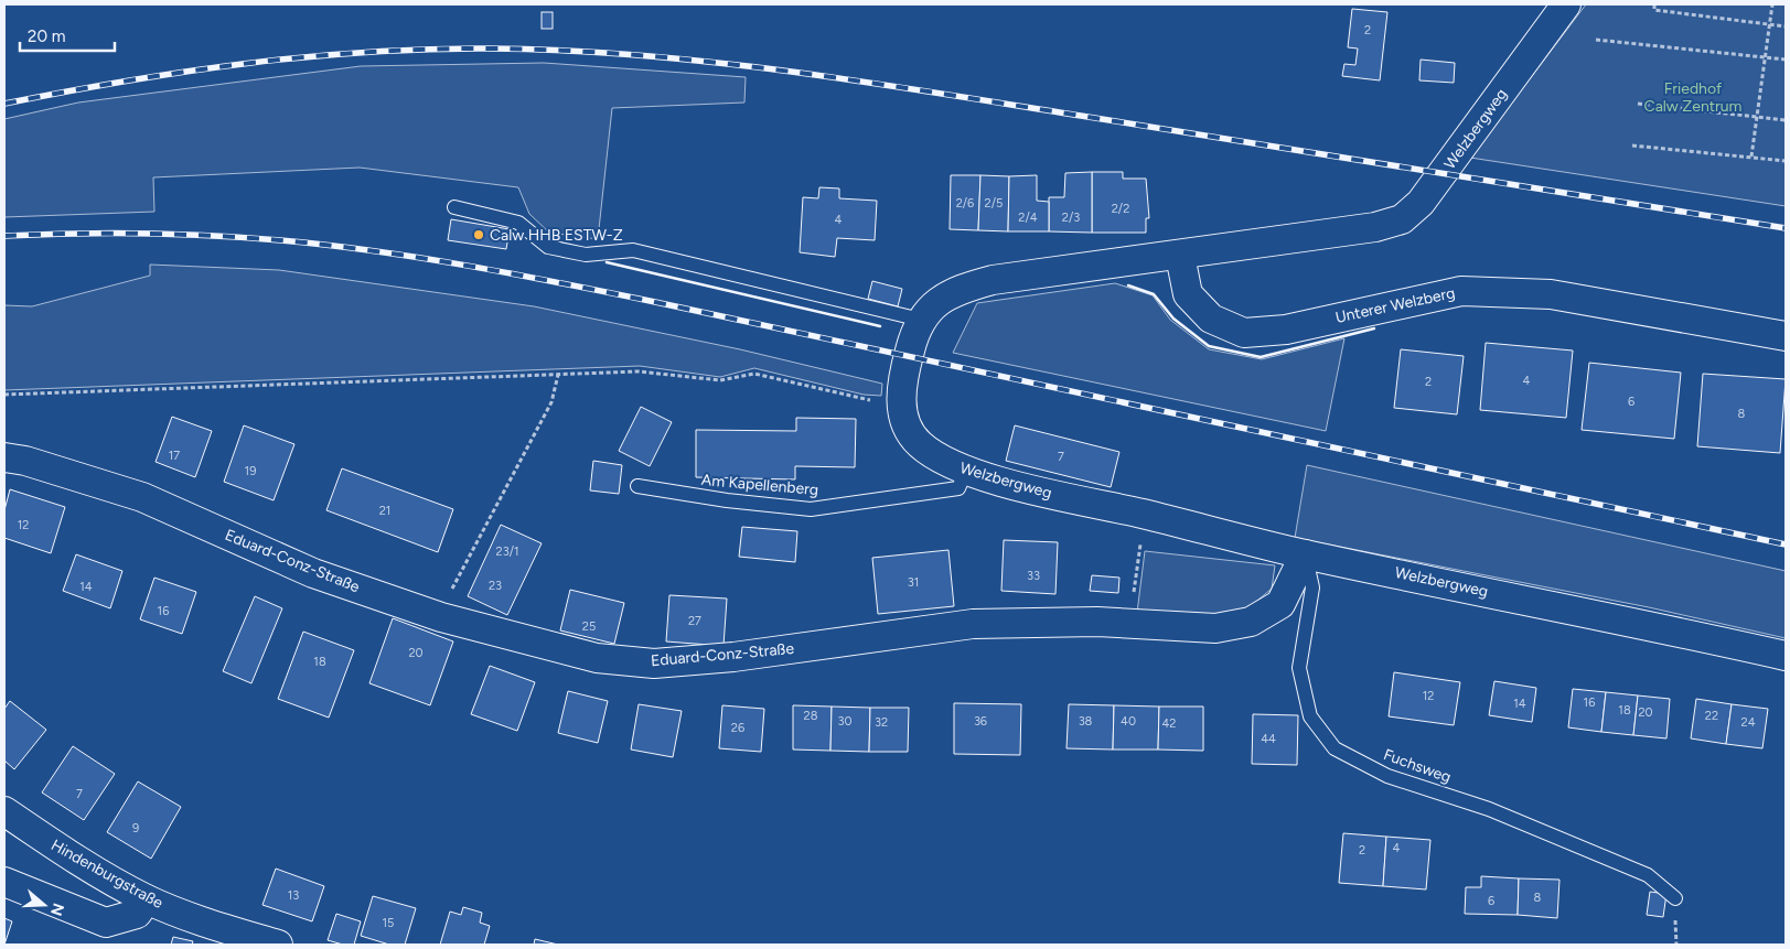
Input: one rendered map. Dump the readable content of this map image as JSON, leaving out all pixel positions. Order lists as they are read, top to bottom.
{
  "streets": {
    "street": [
      "Welzbergweg",
      "Unterer Welzberg",
      "Eduard-Conz-Straße",
      "Hindenburgstraße"
    ],
    "lane": ["Am Kapellenberg", "Fuchsweg"]
  },
  "crossings": [
    ["Welzbergweg", "Unterer Welzberg"],
    ["Welzbergweg", "Am Kapellenberg"],
    ["Welzbergweg", "Eduard-Conz-Straße"],
    ["Welzbergweg", "Fuchsweg"],
    ["Eduard-Conz-Straße", "Fuchsweg"]
  ],
  "parks": ["Friedhof Calw Zentrum"],
  "places": ["Calw HHB ESTW-Z"],
  "house_numbers": [
    "2",
    "2/6",
    "2/5",
    "2/2",
    "2/4",
    "2/3",
    "4",
    "4",
    "2",
    "6",
    "8",
    "17",
    "7",
    "19",
    "21",
    "12",
    "23/1",
    "33",
    "31",
    "23",
    "14",
    "16",
    "27",
    "25",
    "20",
    "18",
    "12",
    "16",
    "14",
    "18",
    "20",
    "28",
    "22",
    "30",
    "36",
    "38",
    "40",
    "32",
    "24",
    "42",
    "26",
    "44",
    "7",
    "9",
    "4",
    "2",
    "13",
    "8",
    "6",
    "15"
  ],
  "scale_bar": "20 m",
  "north": "right"
}
